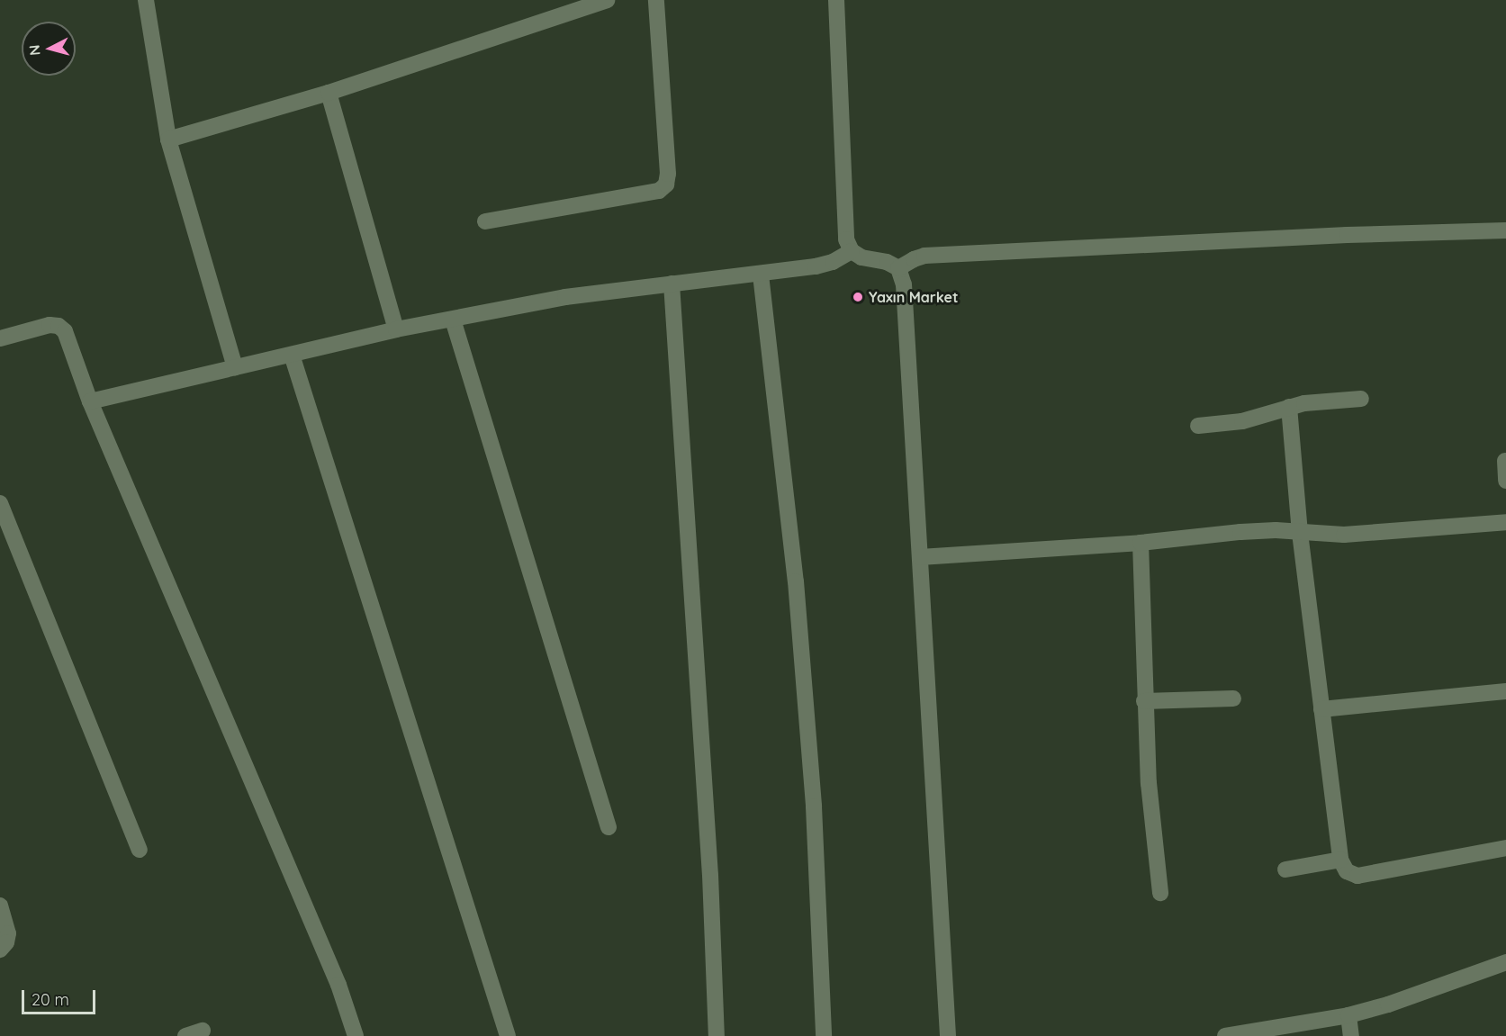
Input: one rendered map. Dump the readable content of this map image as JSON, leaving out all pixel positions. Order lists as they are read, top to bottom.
{
  "places": ["Yaxın Market"],
  "scale_bar": "20 m",
  "north": "left"
}
